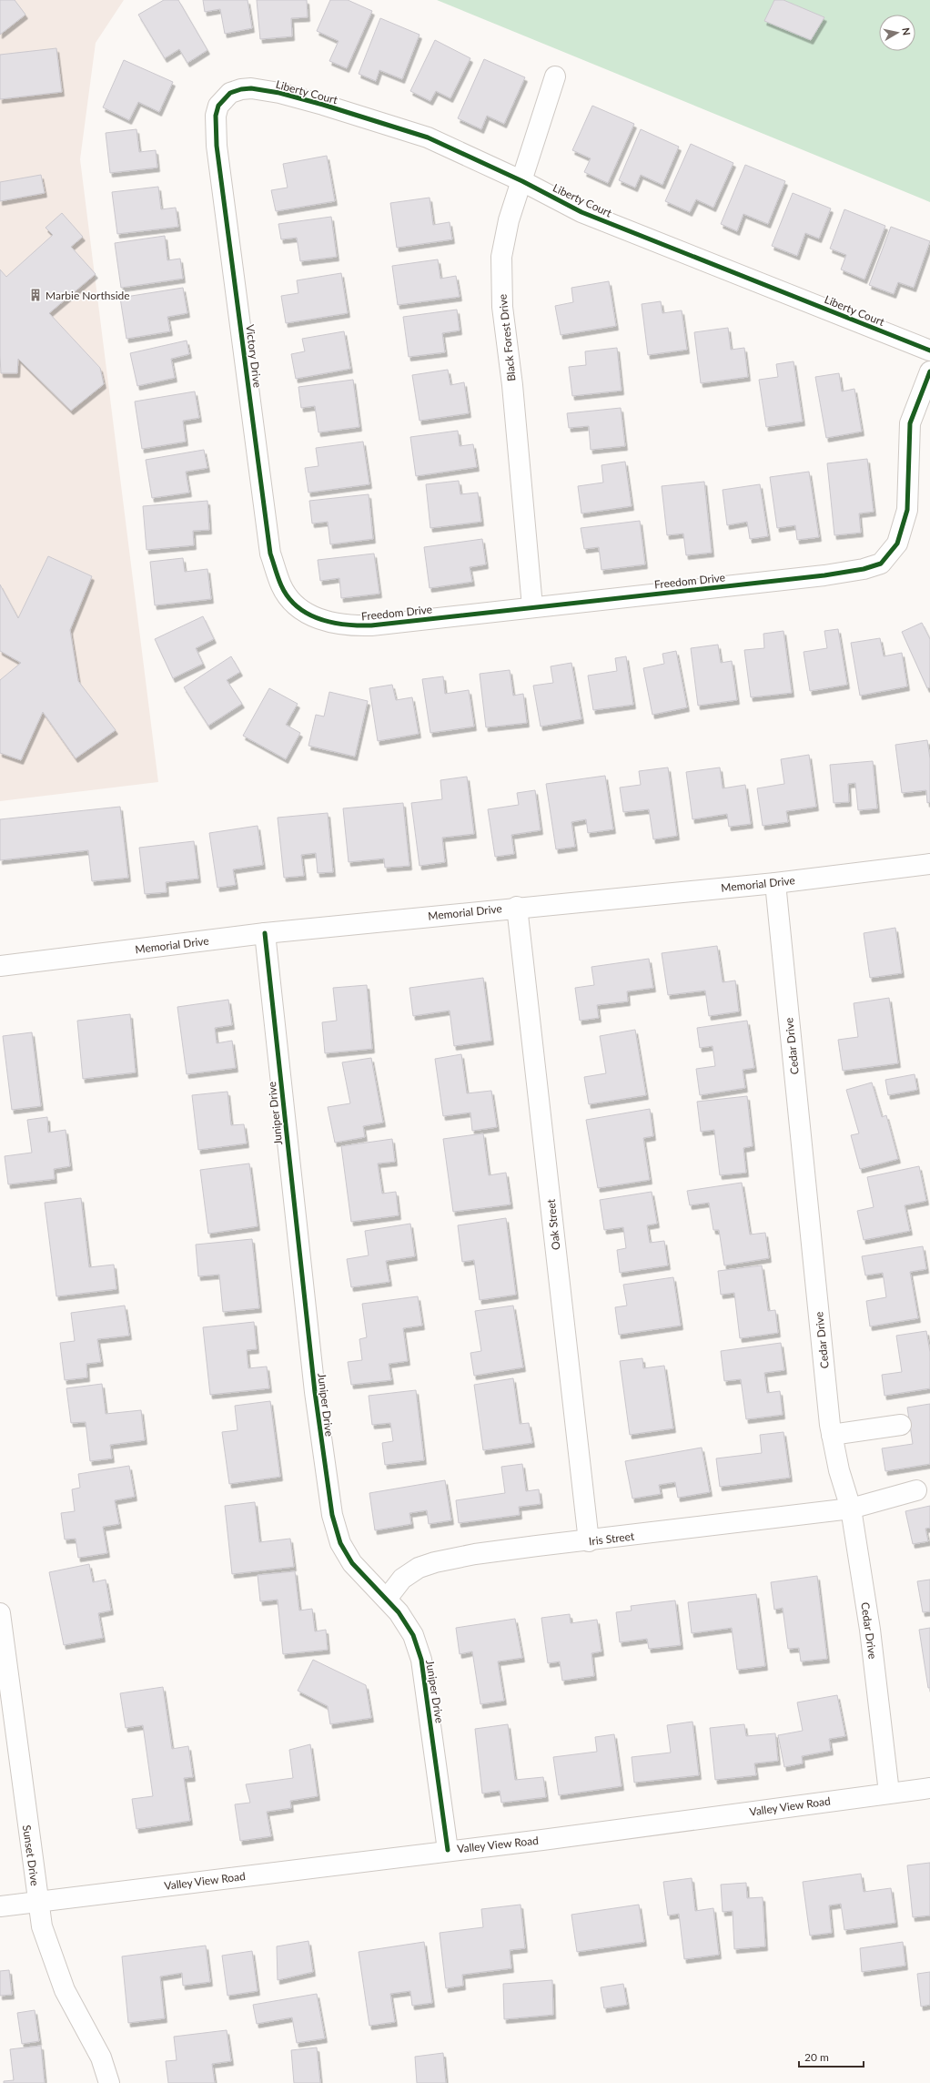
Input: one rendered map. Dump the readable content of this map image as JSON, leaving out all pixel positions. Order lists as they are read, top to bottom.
{
  "streets": {
    "street": [
      "Liberty Court",
      "Black Forest Drive",
      "Victory Drive",
      "Freedom Drive",
      "Memorial Drive",
      "Cedar Drive",
      "Juniper Drive",
      "Oak Street",
      "Iris Street",
      "Valley View Road",
      "Sunset Drive"
    ]
  },
  "crossings": [
    ["Liberty Court", "Black Forest Drive"],
    ["Liberty Court", "Victory Drive"],
    ["Black Forest Drive", "Freedom Drive"],
    ["Victory Drive", "Freedom Drive"],
    ["Memorial Drive", "Cedar Drive"],
    ["Memorial Drive", "Juniper Drive"],
    ["Memorial Drive", "Oak Street"],
    ["Cedar Drive", "Iris Street"],
    ["Cedar Drive", "Valley View Road"],
    ["Juniper Drive", "Iris Street"],
    ["Juniper Drive", "Valley View Road"],
    ["Oak Street", "Iris Street"],
    ["Valley View Road", "Sunset Drive"]
  ],
  "places": {
    "building": ["Marbie Northside"]
  },
  "scale_bar": "20 m",
  "north": "right"
}
